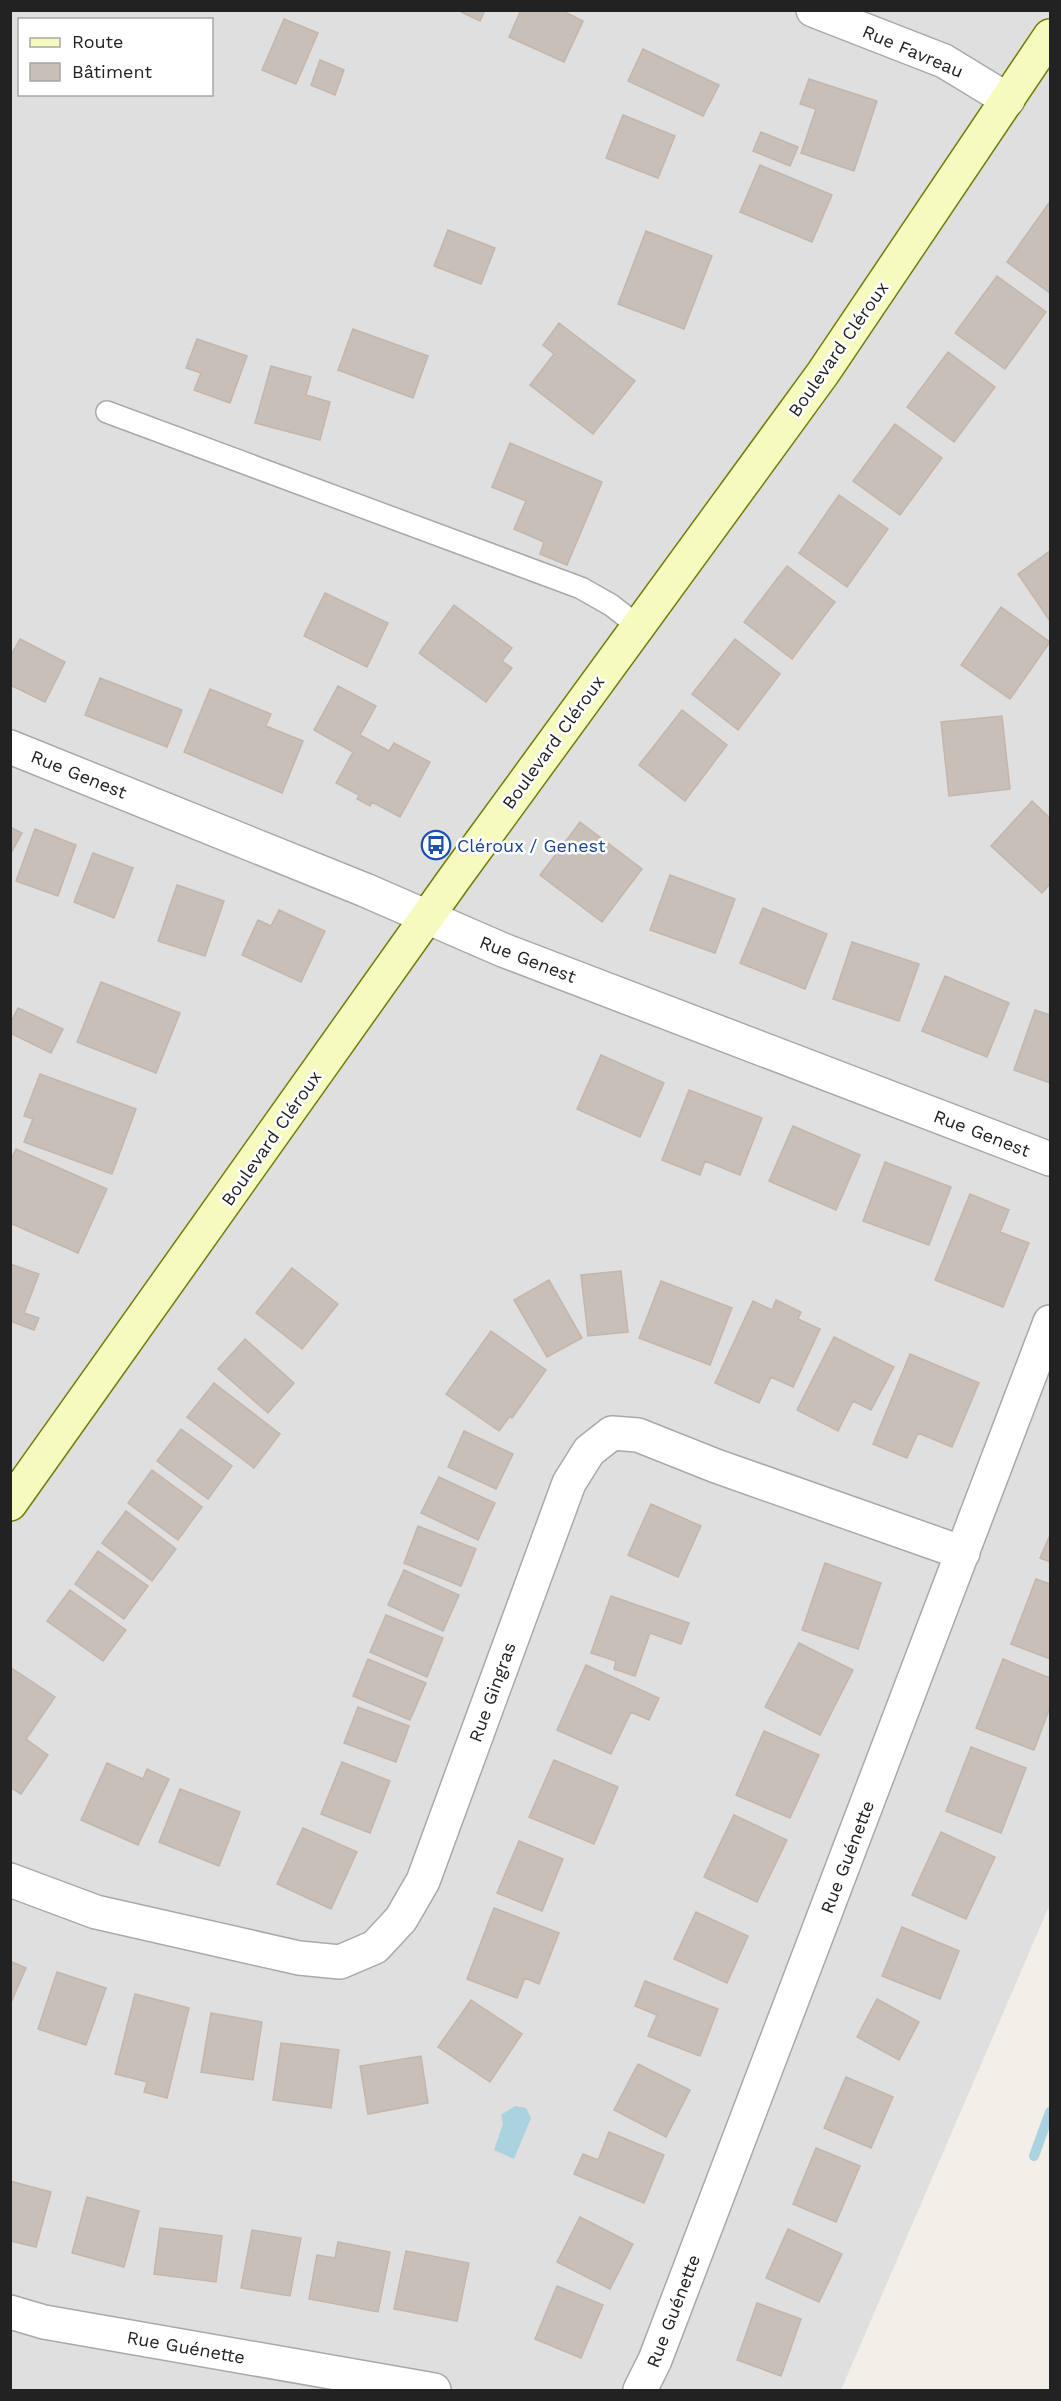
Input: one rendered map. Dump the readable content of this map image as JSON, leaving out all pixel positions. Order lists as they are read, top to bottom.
{
  "streets": {
    "street": [
      "Rue Favreau",
      "Boulevard Cléroux",
      "Rue Genest",
      "Rue Gingras",
      "Rue Guénette"
    ]
  },
  "crossings": [
    ["Rue Favreau", "Boulevard Cléroux"],
    ["Boulevard Cléroux", "Rue Genest"],
    ["Rue Gingras", "Rue Guénette"]
  ],
  "places": {
    "bus stop": ["Cléroux / Genest"]
  },
  "legend": ["Route", "Bâtiment"]
}
